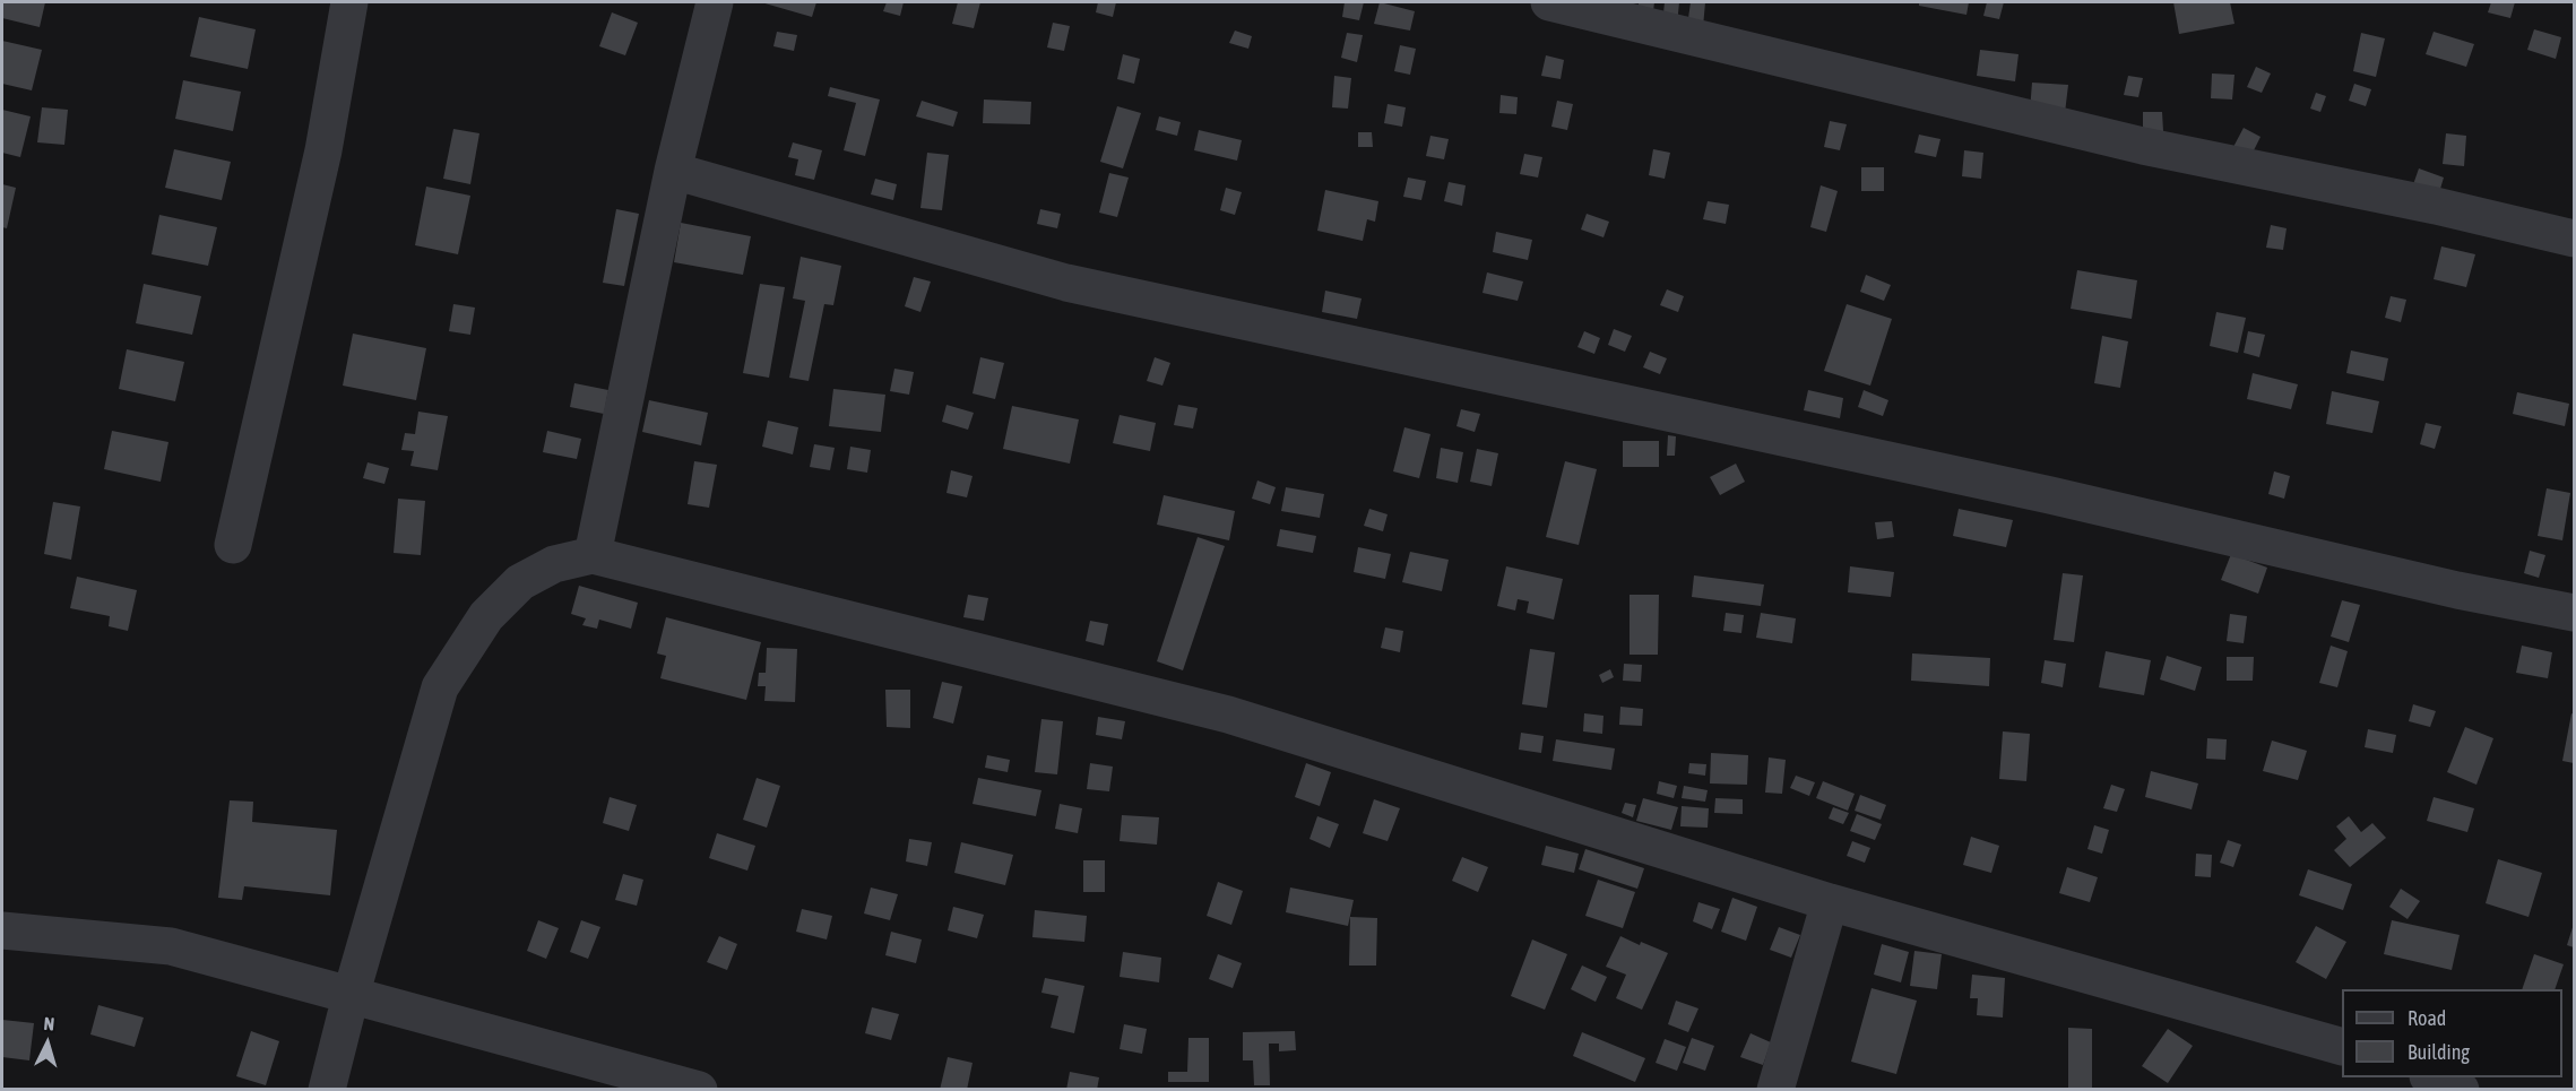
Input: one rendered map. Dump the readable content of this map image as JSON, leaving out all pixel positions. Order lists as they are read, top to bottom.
{
  "legend": ["Road", "Building"],
  "north": "top"
}
